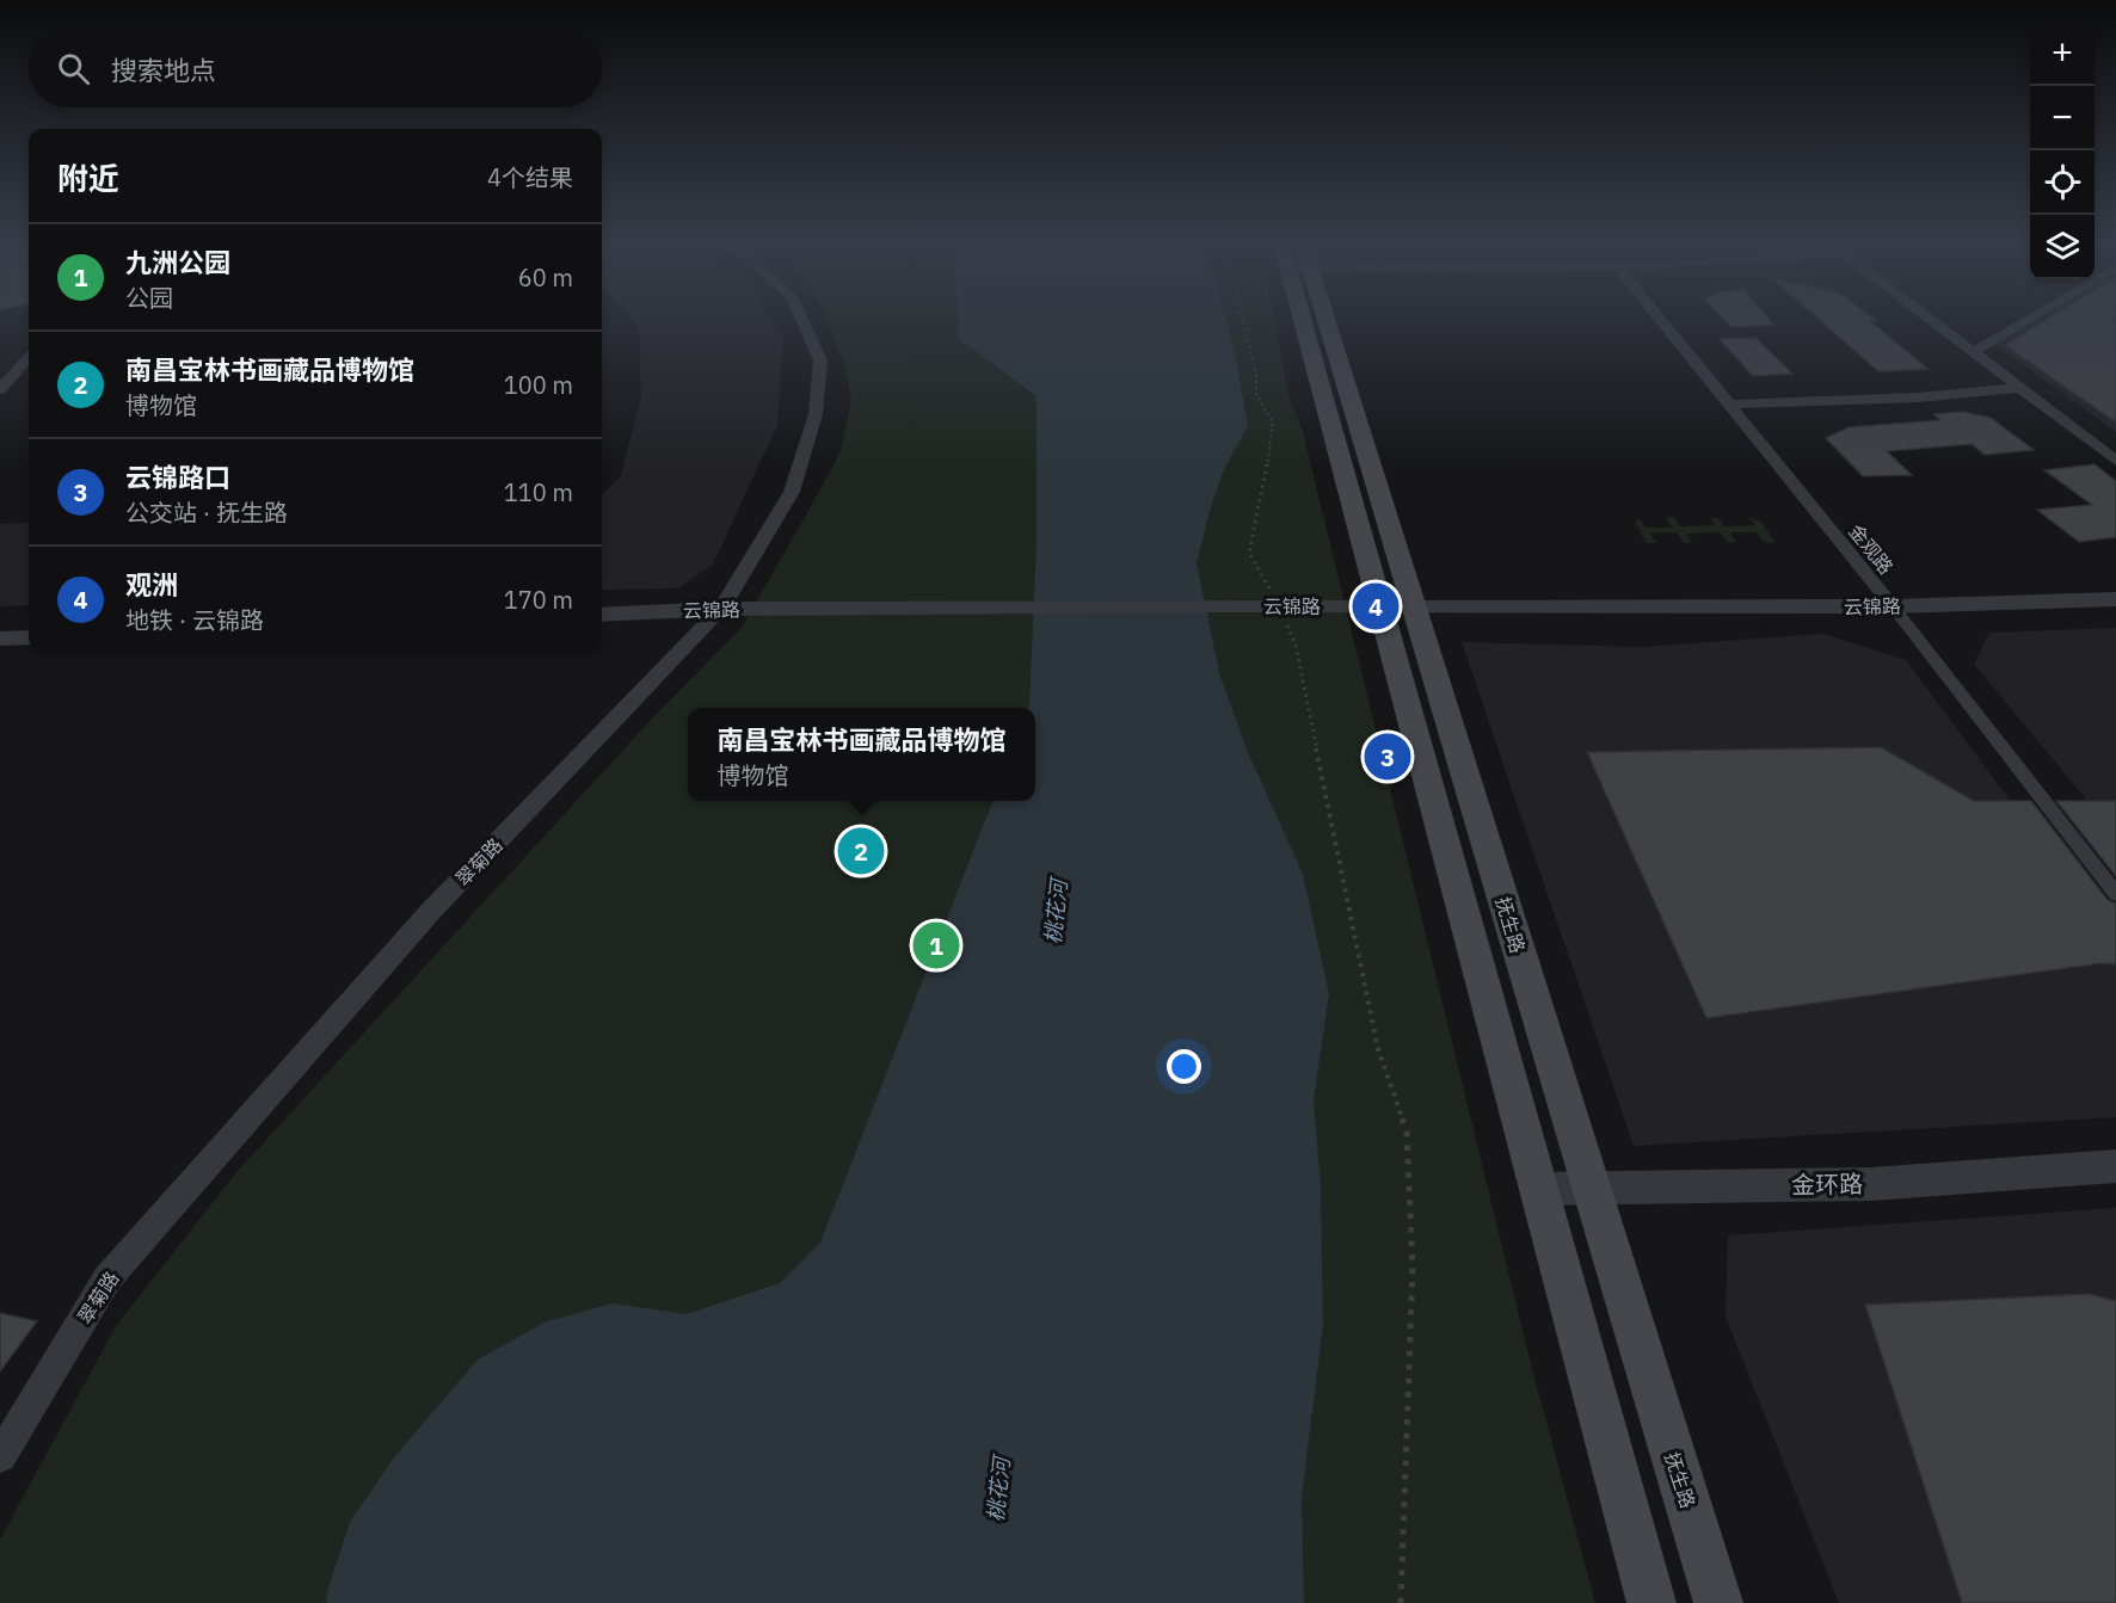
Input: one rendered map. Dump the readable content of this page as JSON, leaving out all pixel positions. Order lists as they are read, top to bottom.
{
  "streets": {
    "main road": ["抚生路"],
    "street": [
      "金观路",
      "云锦路",
      "翠菊路",
      "金环路"
    ]
  },
  "crossings": [
    ["金观路", "云锦路"],
    ["云锦路", "翠菊路"],
    ["云锦路", "抚生路"],
    ["抚生路", "金环路"]
  ],
  "water": ["桃花河"],
  "page": {
    "map_buttons": ["+", "−"],
    "search": "搜索地点",
    "heading": ["附近", "4个结果"],
    "list": [
      {
        "mark": "1",
        "name": "九洲公园",
        "note": "公园",
        "value": "60 m"
      },
      {
        "mark": "2",
        "name": "南昌宝林书画藏品博物馆",
        "note": "博物馆",
        "value": "100 m"
      },
      {
        "mark": "3",
        "name": "云锦路口",
        "note": "公交站 · 抚生路",
        "value": "110 m"
      },
      {
        "mark": "4",
        "name": "观洲",
        "note": "地铁 · 云锦路",
        "value": "170 m"
      }
    ],
    "pins": [
      "4",
      "3",
      "2",
      "1"
    ],
    "popup": ["南昌宝林书画藏品博物馆", "博物馆"]
  }
}
